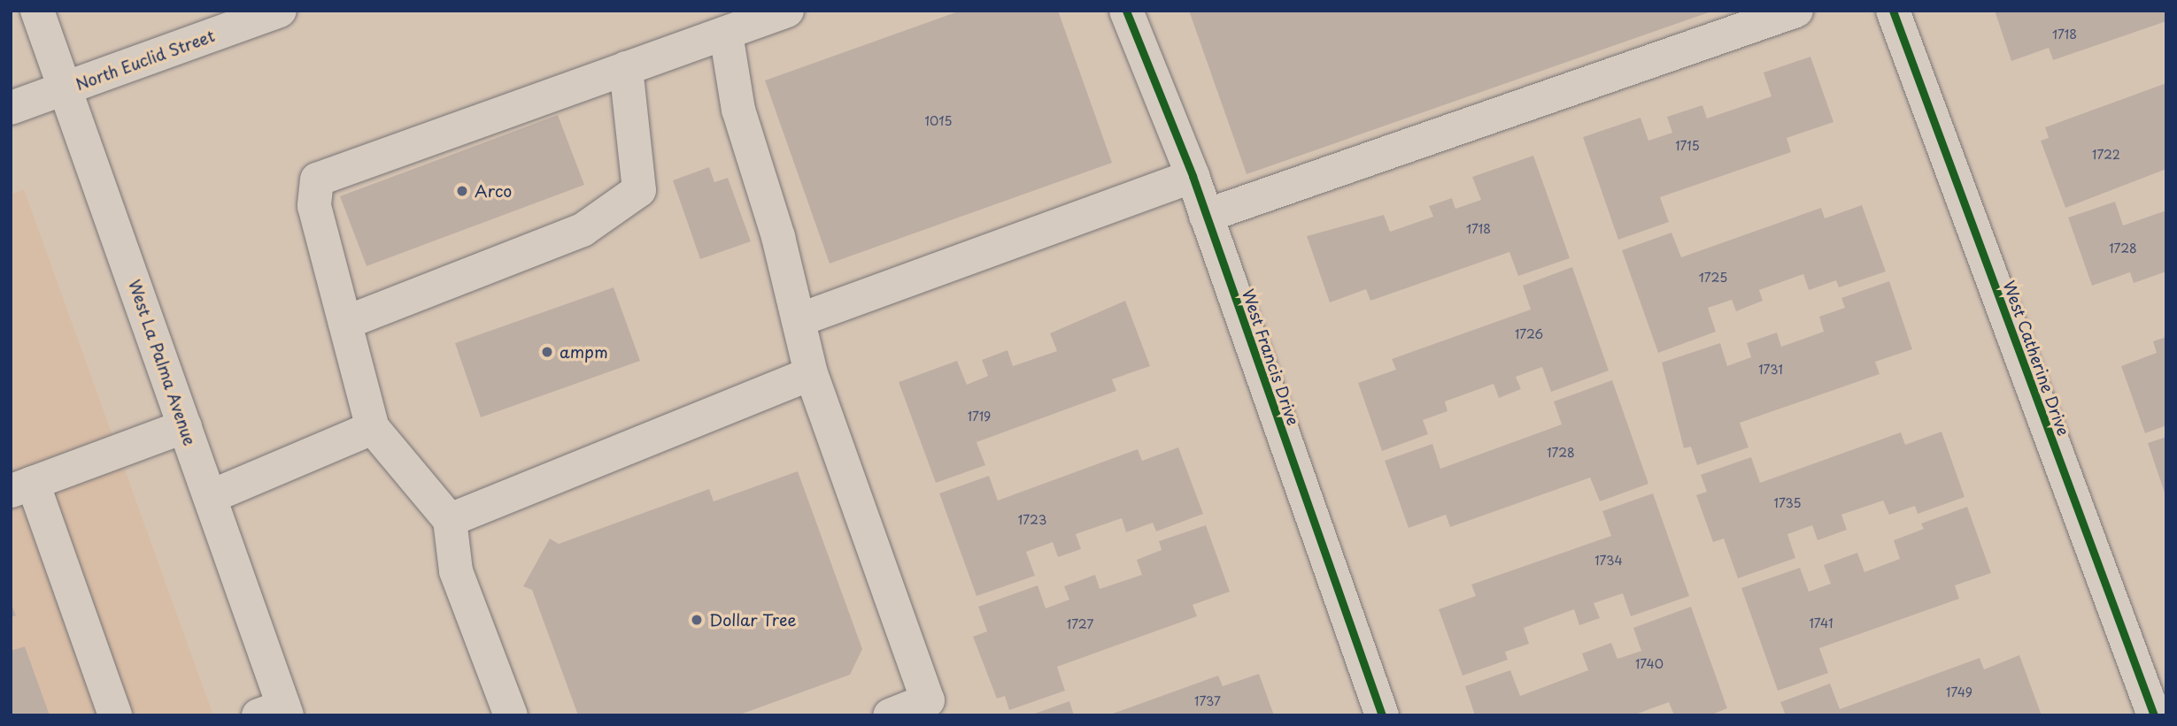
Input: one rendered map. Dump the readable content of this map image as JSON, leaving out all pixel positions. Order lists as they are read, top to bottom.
{
  "streets": {
    "street": [
      "North Euclid Street",
      "West Francis Drive",
      "West Catherine Drive",
      "West La Palma Avenue"
    ]
  },
  "crossings": [
    ["North Euclid Street", "West La Palma Avenue"]
  ],
  "places": ["Arco", "ampm", "Dollar Tree"],
  "house_numbers": [
    "1718",
    "1015",
    "1715",
    "1722",
    "1718",
    "1728",
    "1725",
    "1726",
    "1731",
    "1719",
    "1728",
    "1735",
    "1723",
    "1734",
    "1741",
    "1727",
    "1740",
    "1749",
    "1737"
  ]
}
